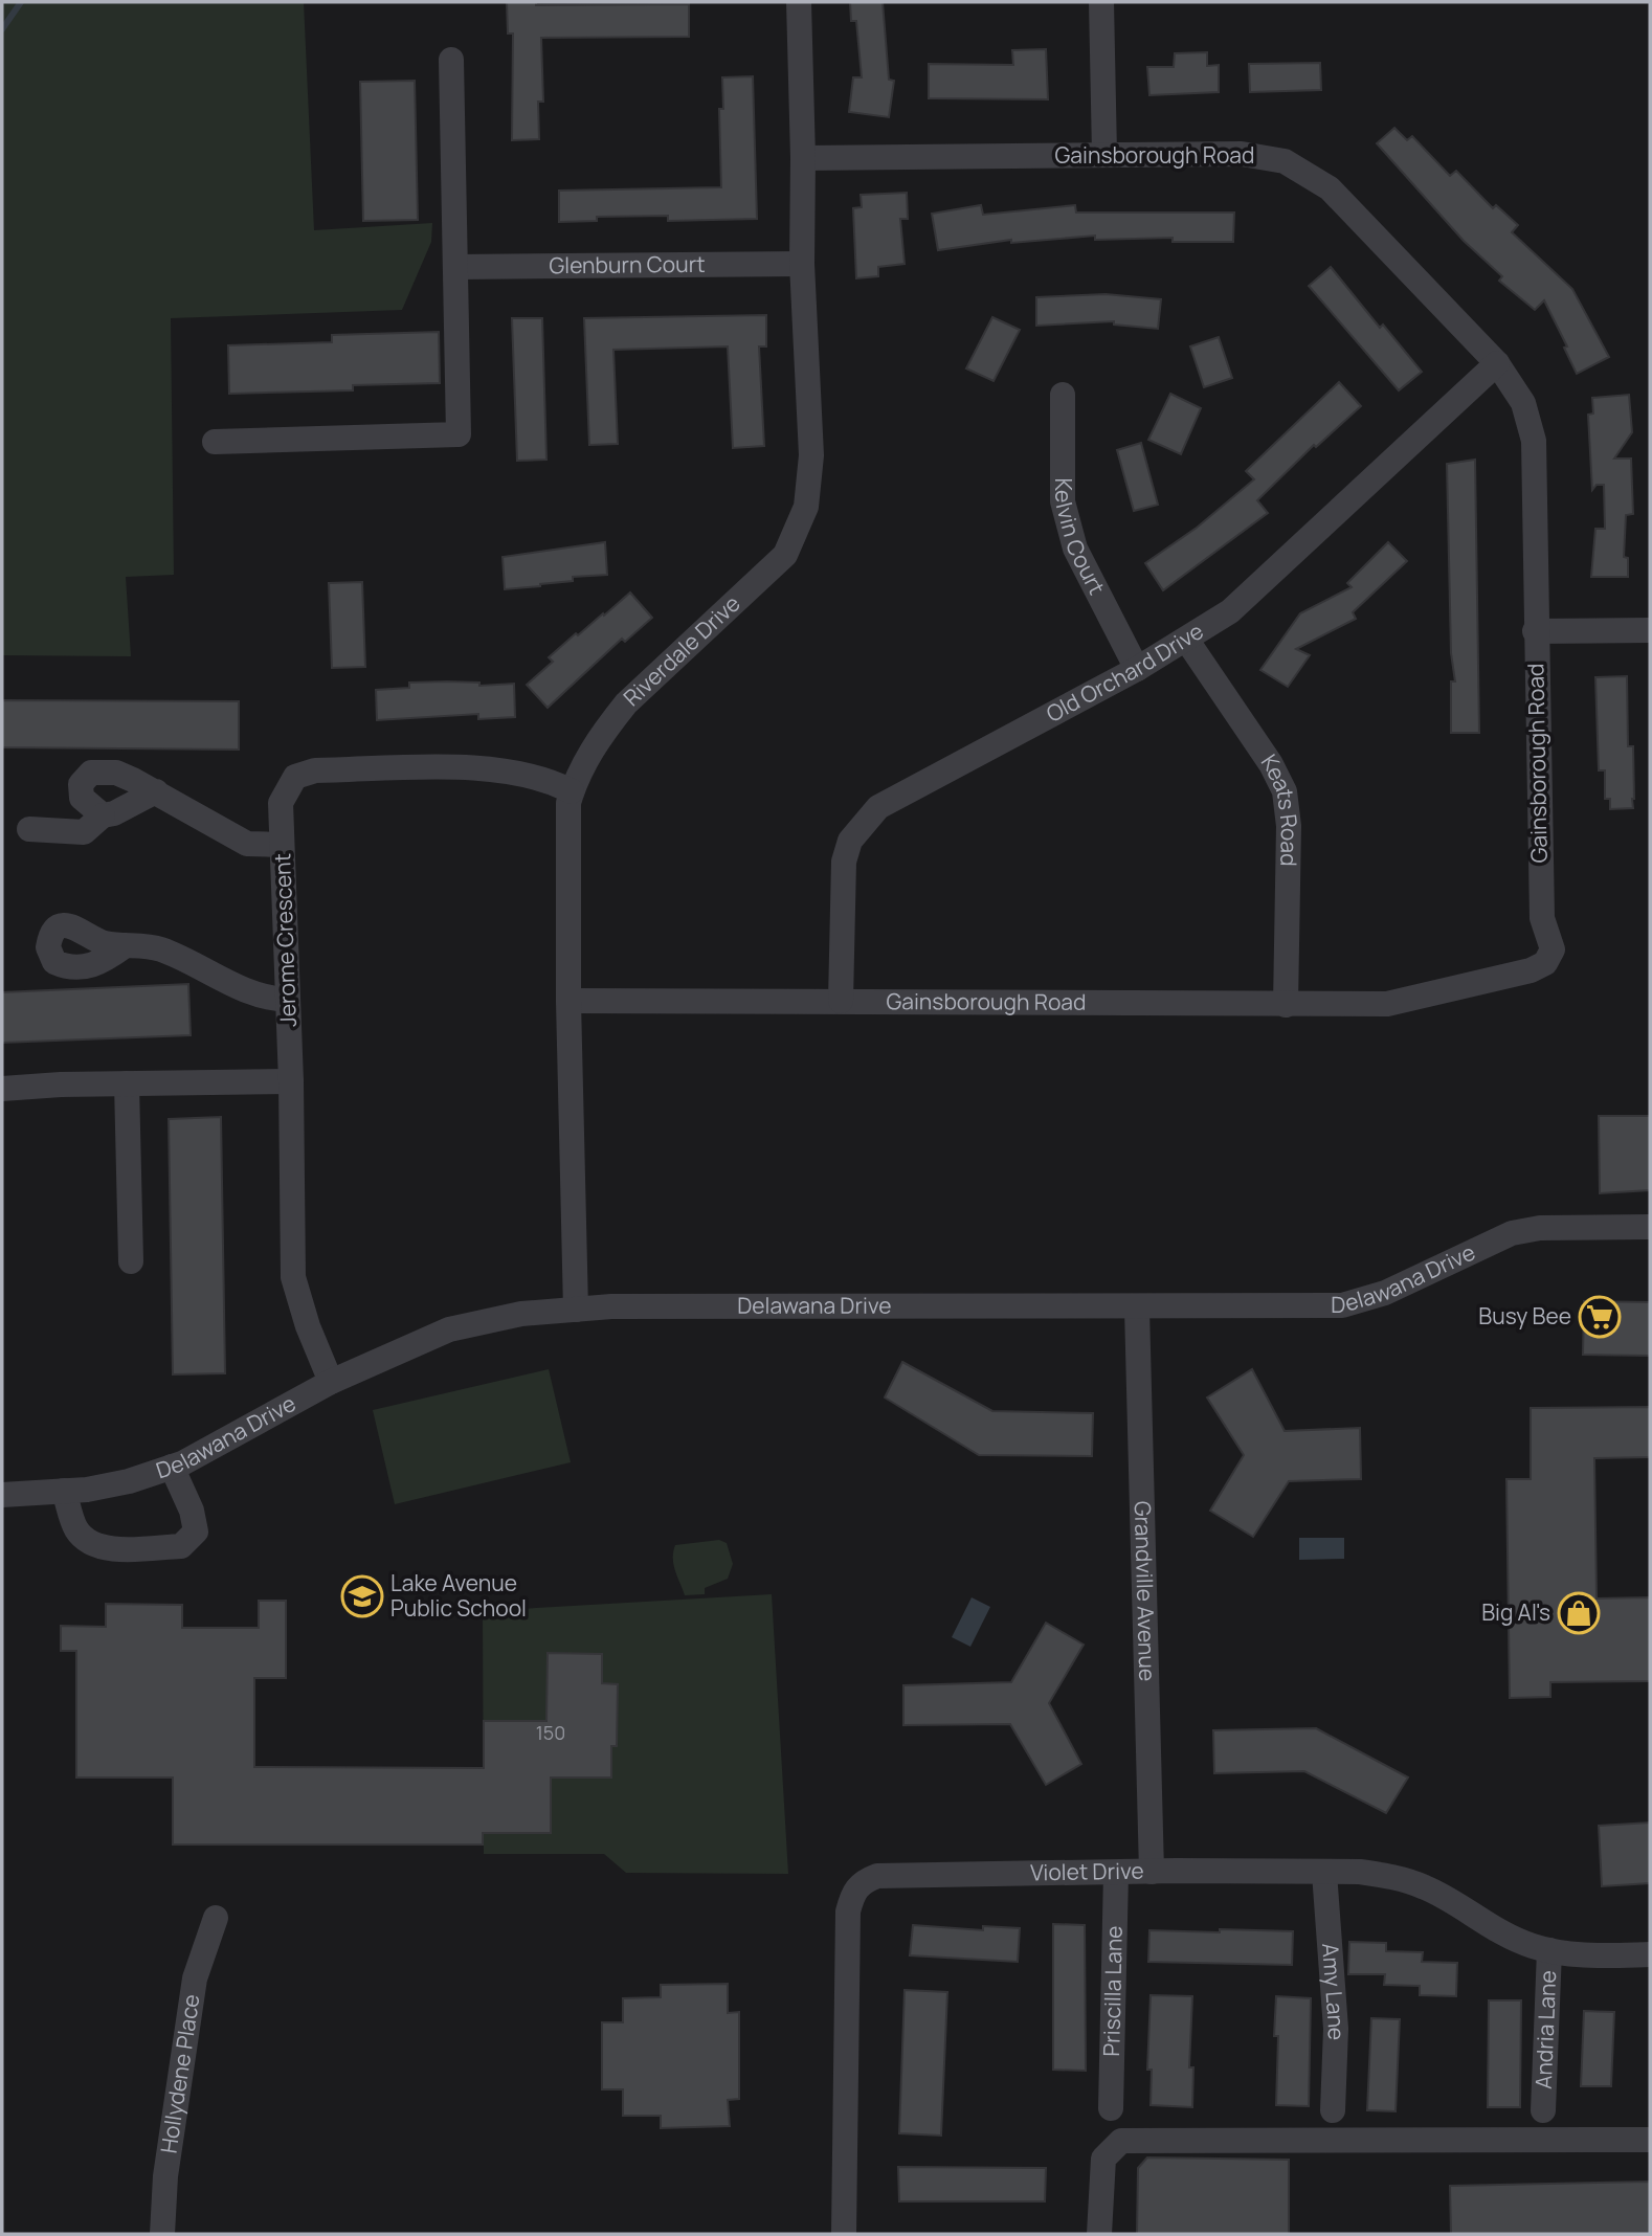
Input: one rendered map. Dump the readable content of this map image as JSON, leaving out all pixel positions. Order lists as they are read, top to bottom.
{
  "streets": {
    "street": [
      "Gainsborough Road",
      "Glenburn Court",
      "Kelvin Court",
      "Riverdale Drive",
      "Old Orchard Drive",
      "Keats Road",
      "Jerome Crescent",
      "Delawana Drive",
      "Grandville Avenue",
      "Violet Drive",
      "Priscilla Lane",
      "Amy Lane",
      "Andria Lane",
      "Hollydene Place"
    ]
  },
  "crossings": [
    ["Gainsborough Road", "Riverdale Drive"],
    ["Gainsborough Road", "Old Orchard Drive"],
    ["Gainsborough Road", "Keats Road"],
    ["Glenburn Court", "Riverdale Drive"],
    ["Kelvin Court", "Old Orchard Drive"],
    ["Riverdale Drive", "Jerome Crescent"],
    ["Riverdale Drive", "Delawana Drive"],
    ["Old Orchard Drive", "Keats Road"],
    ["Jerome Crescent", "Delawana Drive"],
    ["Delawana Drive", "Grandville Avenue"],
    ["Grandville Avenue", "Violet Drive"],
    ["Violet Drive", "Priscilla Lane"],
    ["Violet Drive", "Amy Lane"],
    ["Violet Drive", "Andria Lane"]
  ],
  "places": {
    "supermarket": ["Busy Bee"],
    "school or university": ["Lake Avenue Public School"],
    "shop": ["Big Al's"]
  },
  "house_numbers": ["150"]
}
